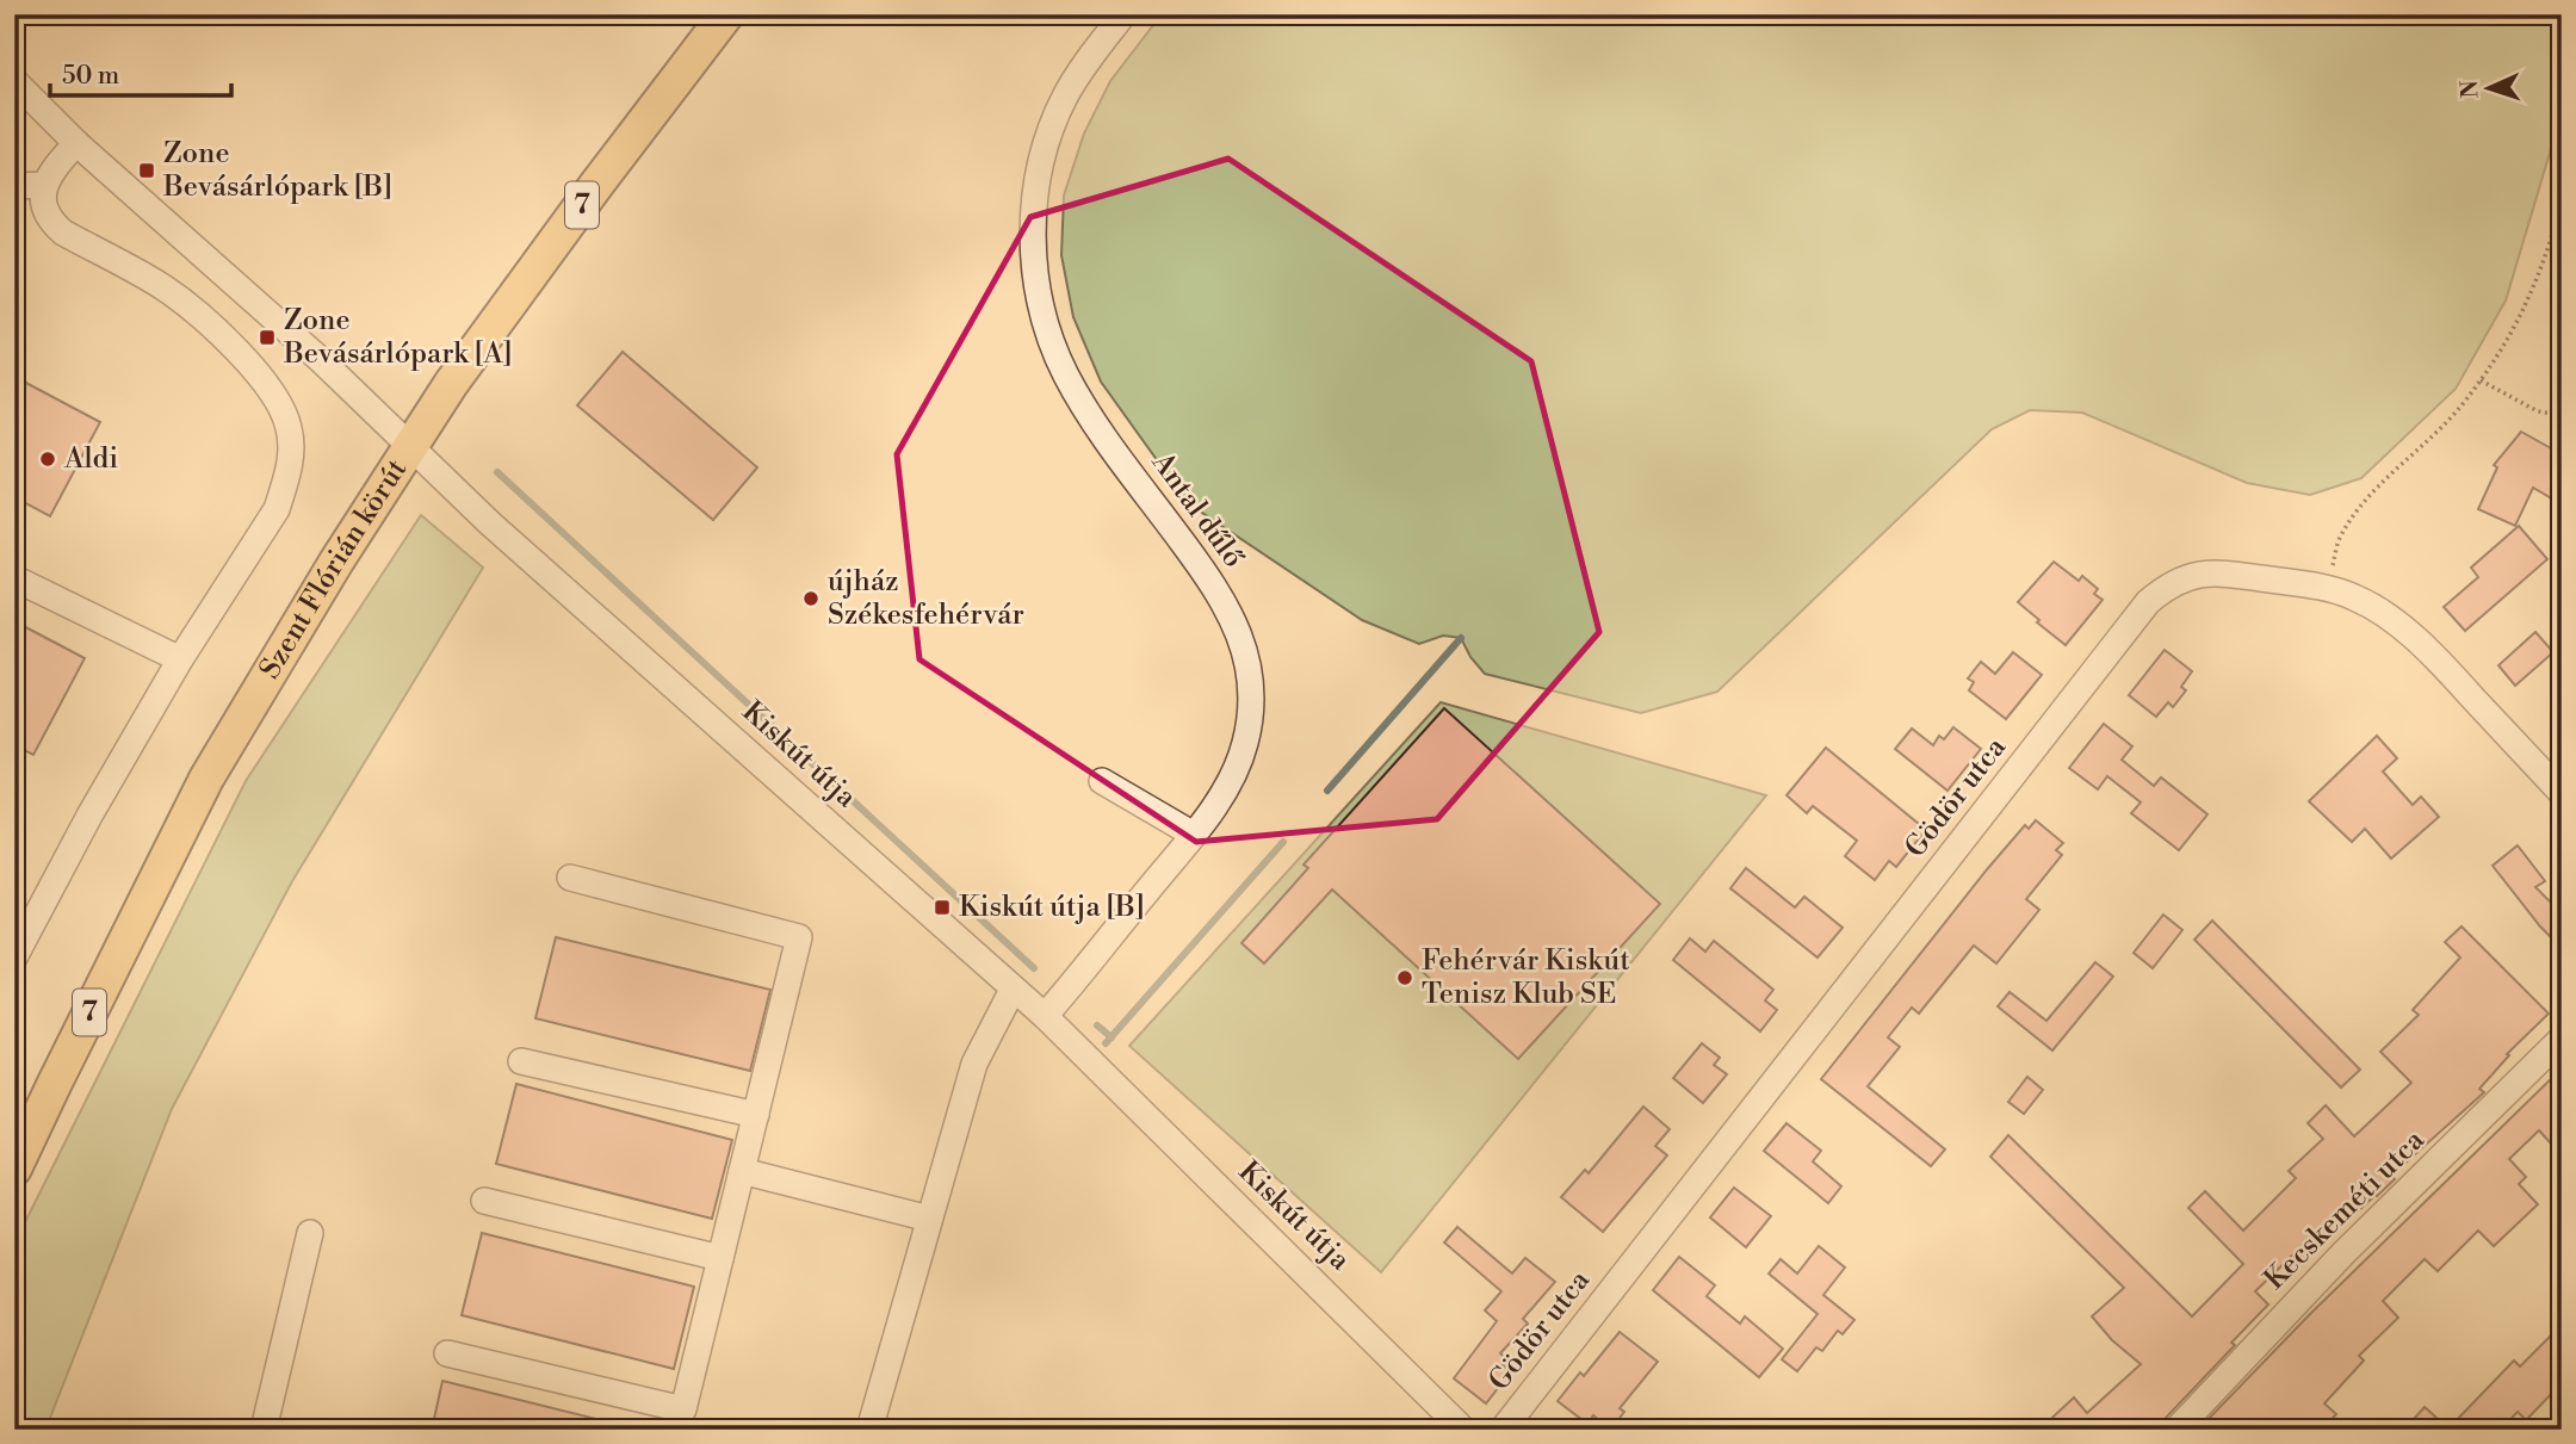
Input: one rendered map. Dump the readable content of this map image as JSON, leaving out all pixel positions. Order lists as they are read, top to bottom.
{
  "streets": {
    "main road": ["7", "Szent Flórián körút"],
    "street": [
      "Antal dűlő",
      "Kiskút útja",
      "Gödör utca",
      "Kecskeméti utca"
    ]
  },
  "crossings": [
    ["Antal dűlő", "Kiskút útja"],
    ["Szent Flórián körút", "Kiskút útja"]
  ],
  "places": {
    "transit": ["Zone Bevásárlópark [B]", "Zone Bevásárlópark [A]", "Kiskút útja [B]"],
    "other": ["Aldi", "újház Székesfehérvár", "Fehérvár Kiskút Tenisz Klub SE"]
  },
  "scale_bar": "50 m",
  "north": "left"
}
